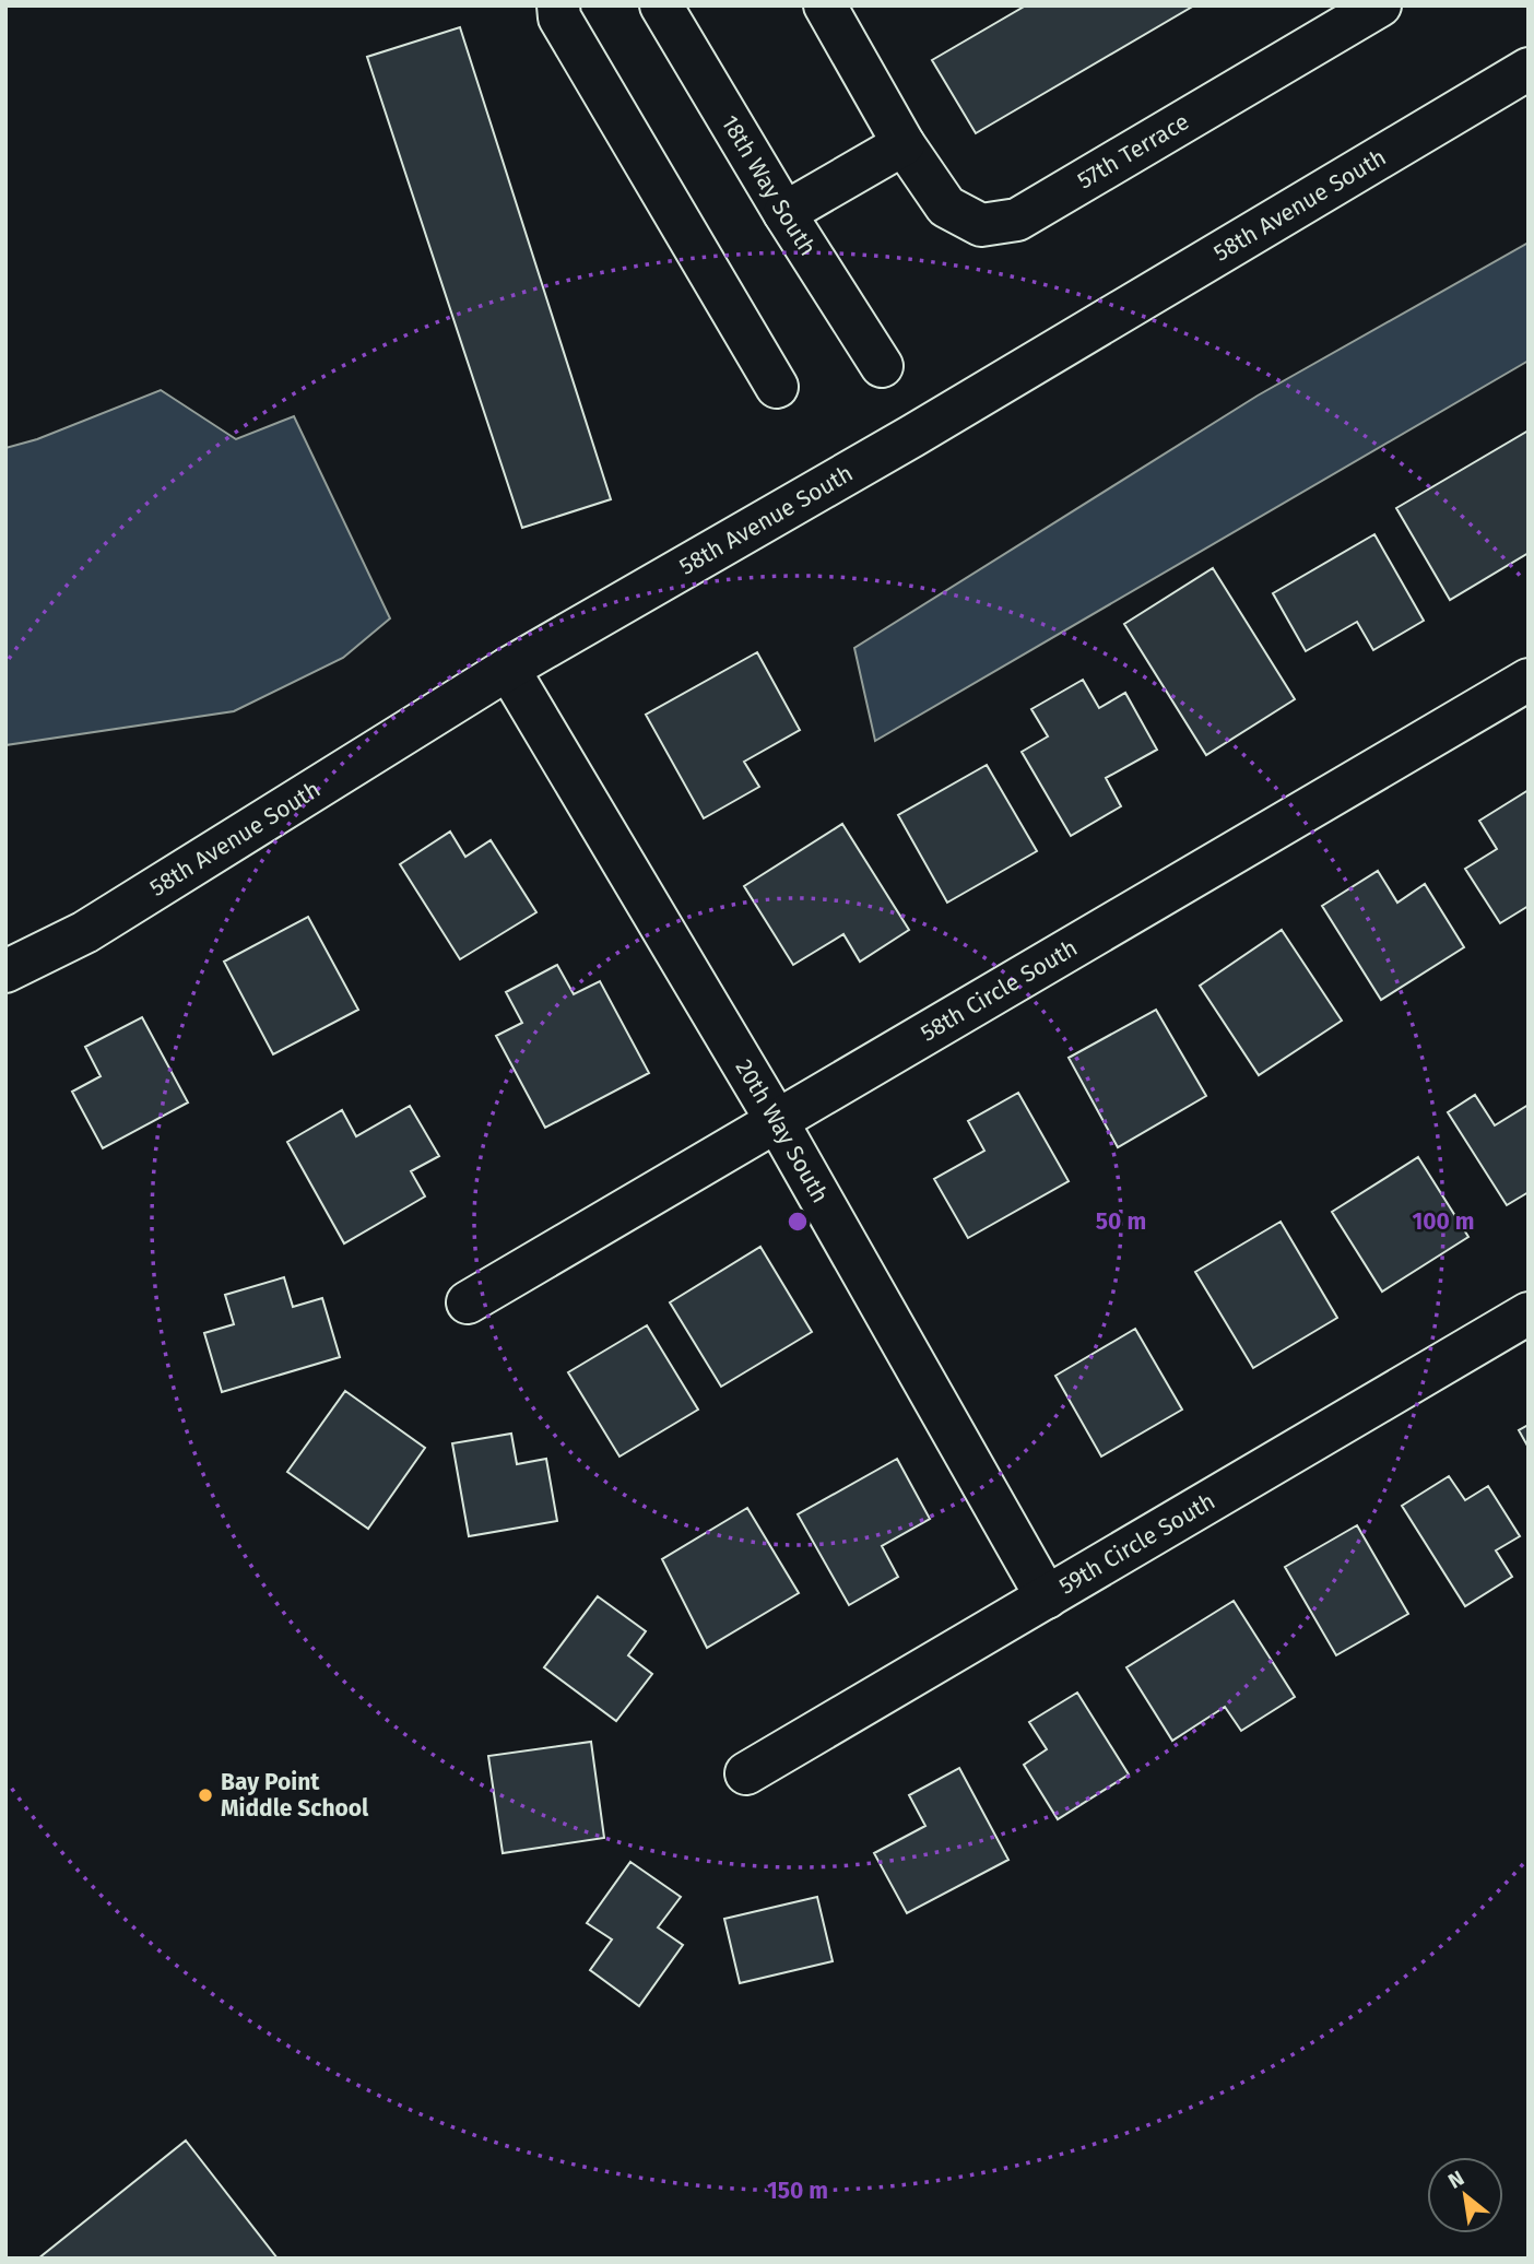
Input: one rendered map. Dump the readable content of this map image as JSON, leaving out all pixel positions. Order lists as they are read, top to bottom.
{
  "streets": {
    "street": [
      "57th Terrace",
      "18th Way South",
      "58th Avenue South",
      "58th Circle South",
      "20th Way South",
      "59th Circle South"
    ]
  },
  "crossings": [
    ["58th Avenue South", "20th Way South"],
    ["58th Circle South", "20th Way South"],
    ["20th Way South", "59th Circle South"]
  ],
  "places": ["Bay Point Middle School"],
  "north": "top left",
  "rings": ["50 m", "100 m", "150 m"]
}
